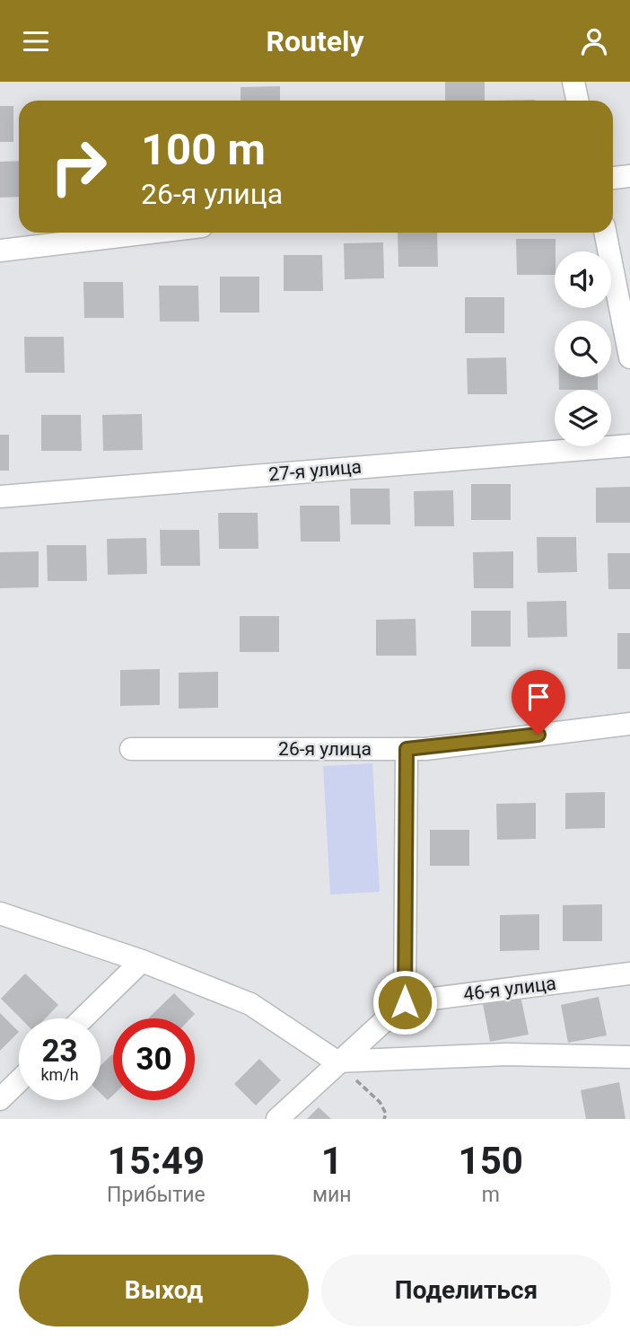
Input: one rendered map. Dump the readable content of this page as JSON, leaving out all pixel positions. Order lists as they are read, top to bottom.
{
  "streets": {
    "street": ["27-я улица", "26-я улица", "46-я улица"]
  },
  "page": {
    "header": "Routely",
    "turn": ["100 m", "26-я улица"],
    "speed": "23 km/h",
    "limit": "30",
    "eta": [
      "15:49",
      "Прибытие",
      "1",
      "мин",
      "150",
      "m"
    ],
    "buttons": ["Выход", "Поделиться"]
  }
}
